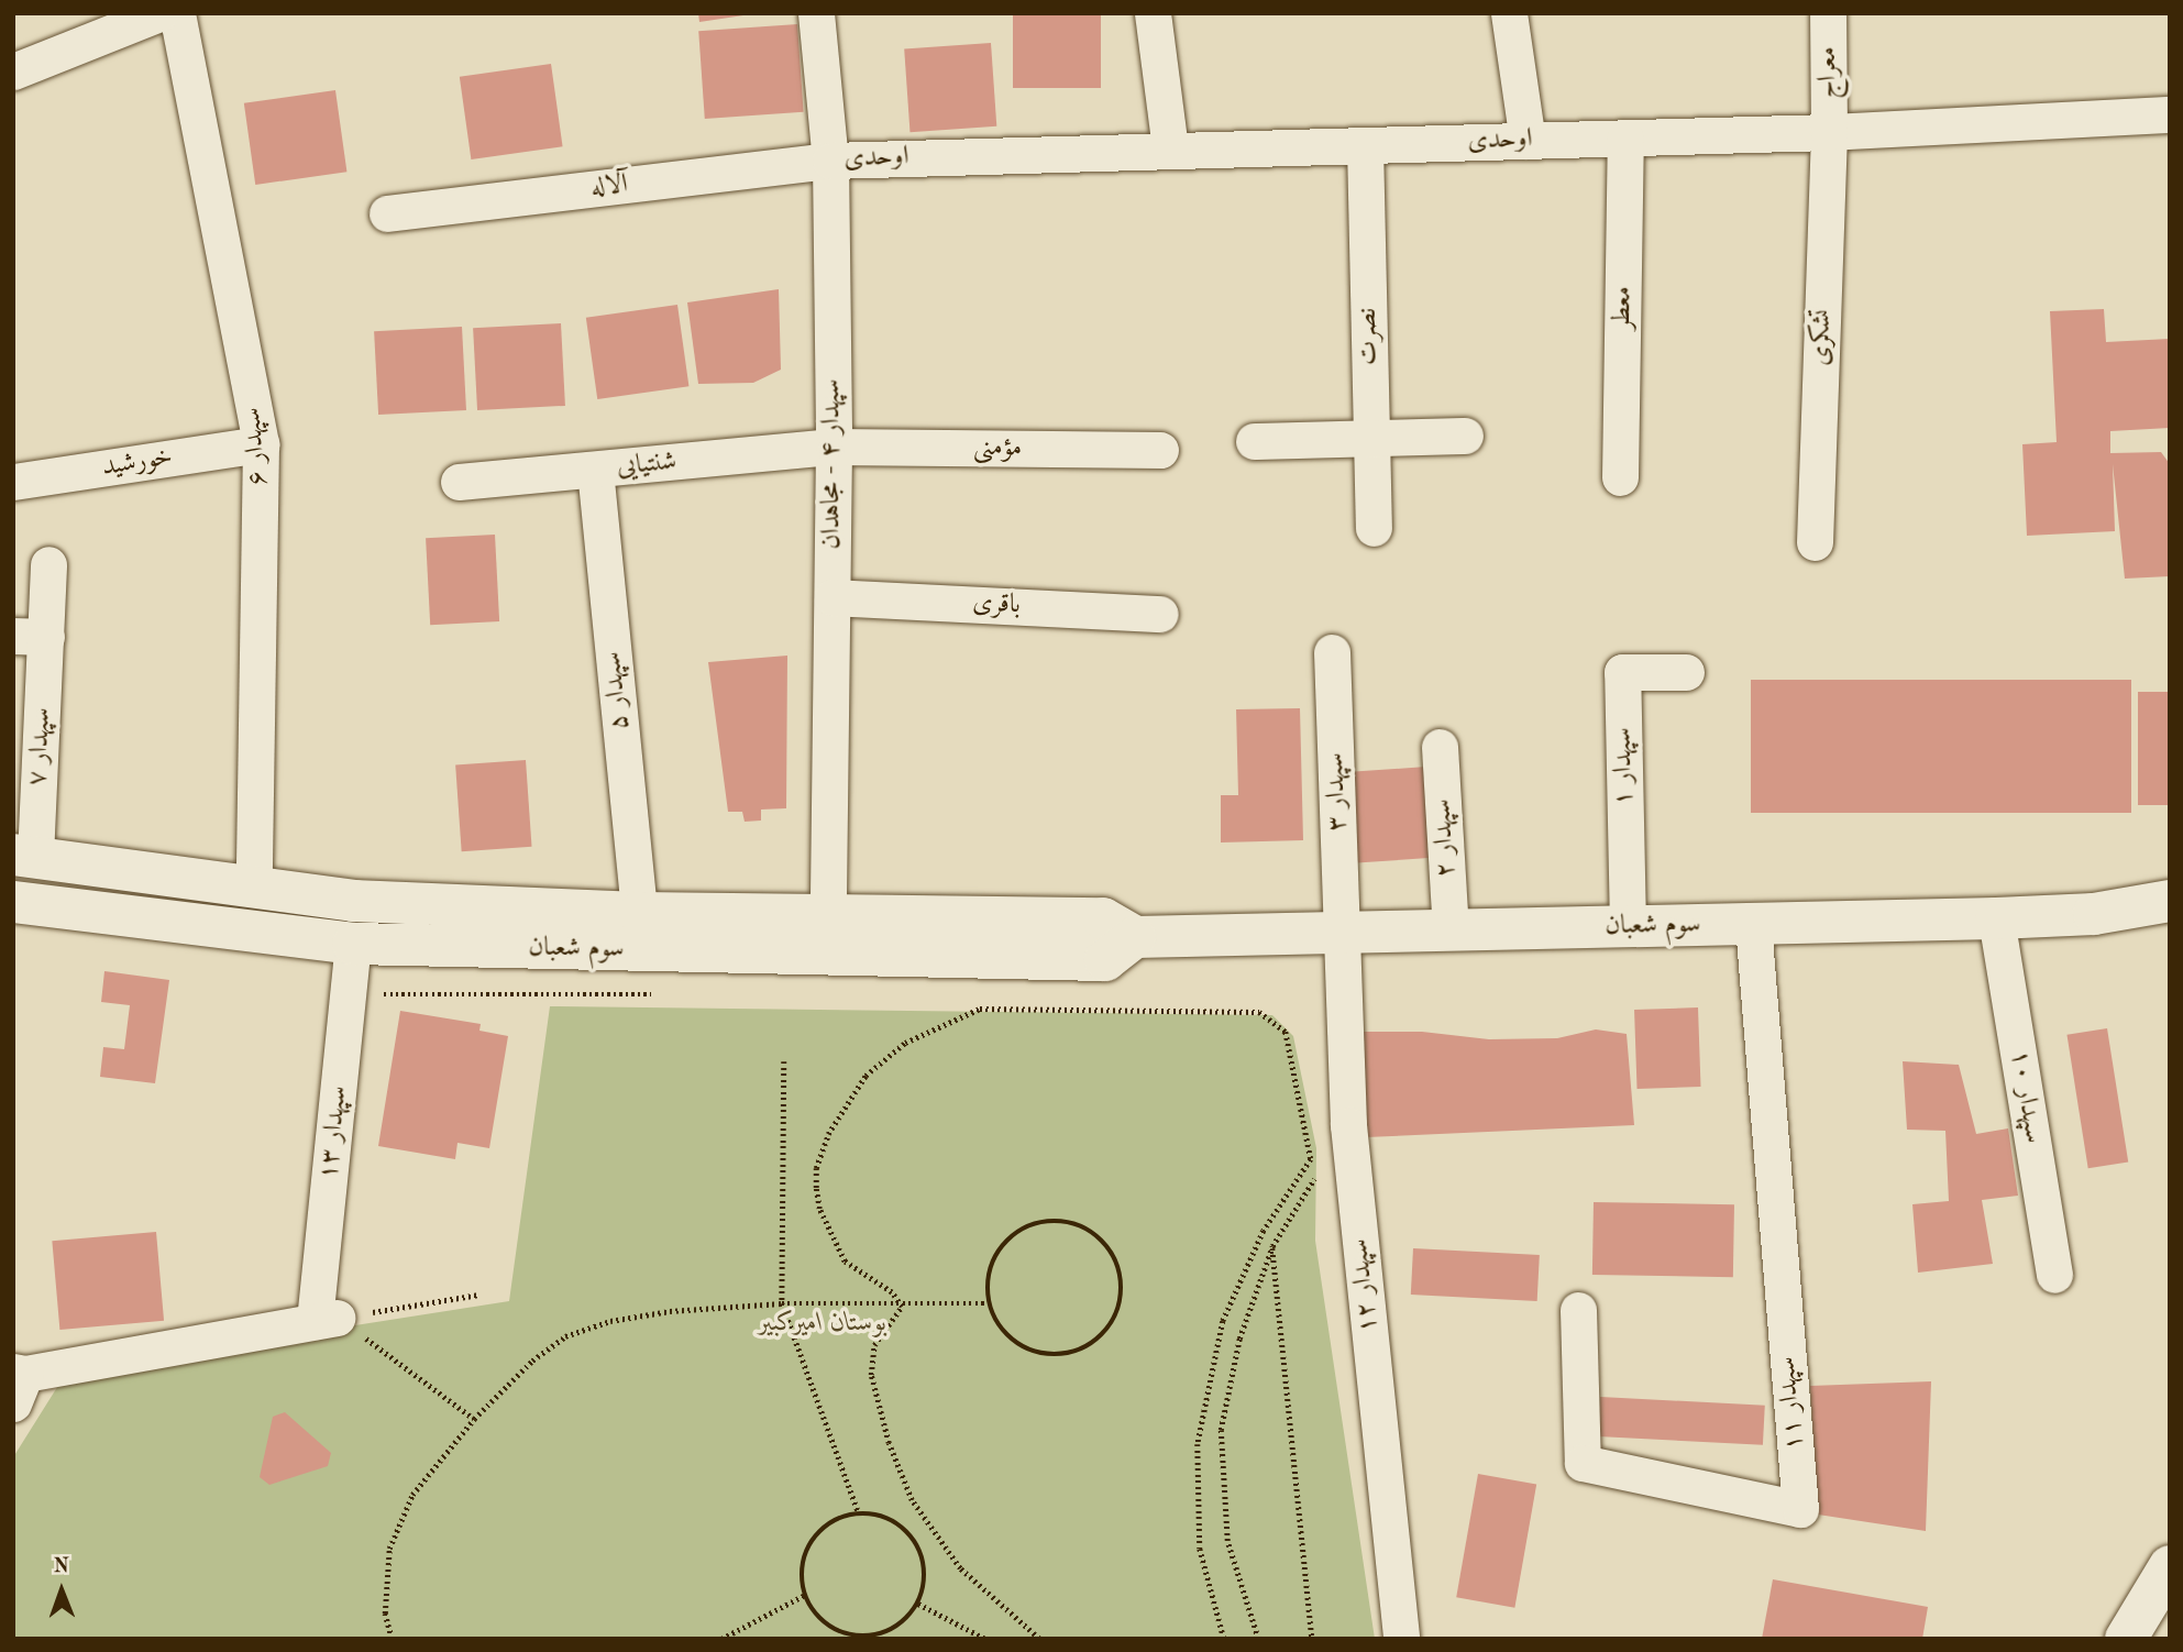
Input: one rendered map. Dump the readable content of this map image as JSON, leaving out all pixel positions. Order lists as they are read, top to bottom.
{
  "streets": {
    "street": [
      "معراج",
      "اوحدی",
      "آلاله",
      "معطر",
      "نصرت",
      "تشکری",
      "سپهدار ۶",
      "مؤمنی",
      "خورشید",
      "سپهدار ۴ - مجاهدان",
      "شنتیایی",
      "باقری",
      "سپهدار ۵",
      "سپهدار ۷",
      "سپهدار ۱",
      "سپهدار ۳",
      "سپهدار ۲",
      "سوم شعبان",
      "سپهدار ۱۰",
      "سپهدار ۱۳",
      "سپهدار ۱۲",
      "سپهدار ۱۱"
    ]
  },
  "crossings": [
    ["معراج", "اوحدی"],
    ["معراج", "تشکری"],
    ["اوحدی", "آلاله"],
    ["اوحدی", "معطر"],
    ["اوحدی", "نصرت"],
    ["اوحدی", "تشکری"],
    ["اوحدی", "سپهدار ۴ - مجاهدان"],
    ["آلاله", "سپهدار ۴ - مجاهدان"],
    ["سپهدار ۶", "خورشید"],
    ["سپهدار ۶", "سوم شعبان"],
    ["مؤمنی", "سپهدار ۴ - مجاهدان"],
    ["مؤمنی", "شنتیایی"],
    ["سپهدار ۴ - مجاهدان", "شنتیایی"],
    ["سپهدار ۴ - مجاهدان", "باقری"],
    ["سپهدار ۴ - مجاهدان", "سوم شعبان"],
    ["شنتیایی", "سپهدار ۵"],
    ["سپهدار ۵", "سوم شعبان"],
    ["سپهدار ۷", "سوم شعبان"],
    ["سپهدار ۱", "سوم شعبان"],
    ["سپهدار ۳", "سوم شعبان"],
    ["سپهدار ۳", "سپهدار ۱۲"],
    ["سپهدار ۲", "سوم شعبان"],
    ["سوم شعبان", "سپهدار ۱۰"],
    ["سوم شعبان", "سپهدار ۱۳"],
    ["سوم شعبان", "سپهدار ۱۲"],
    ["سوم شعبان", "سپهدار ۱۱"]
  ],
  "parks": ["بوستان امیرکبیر"],
  "north": "top"
}
